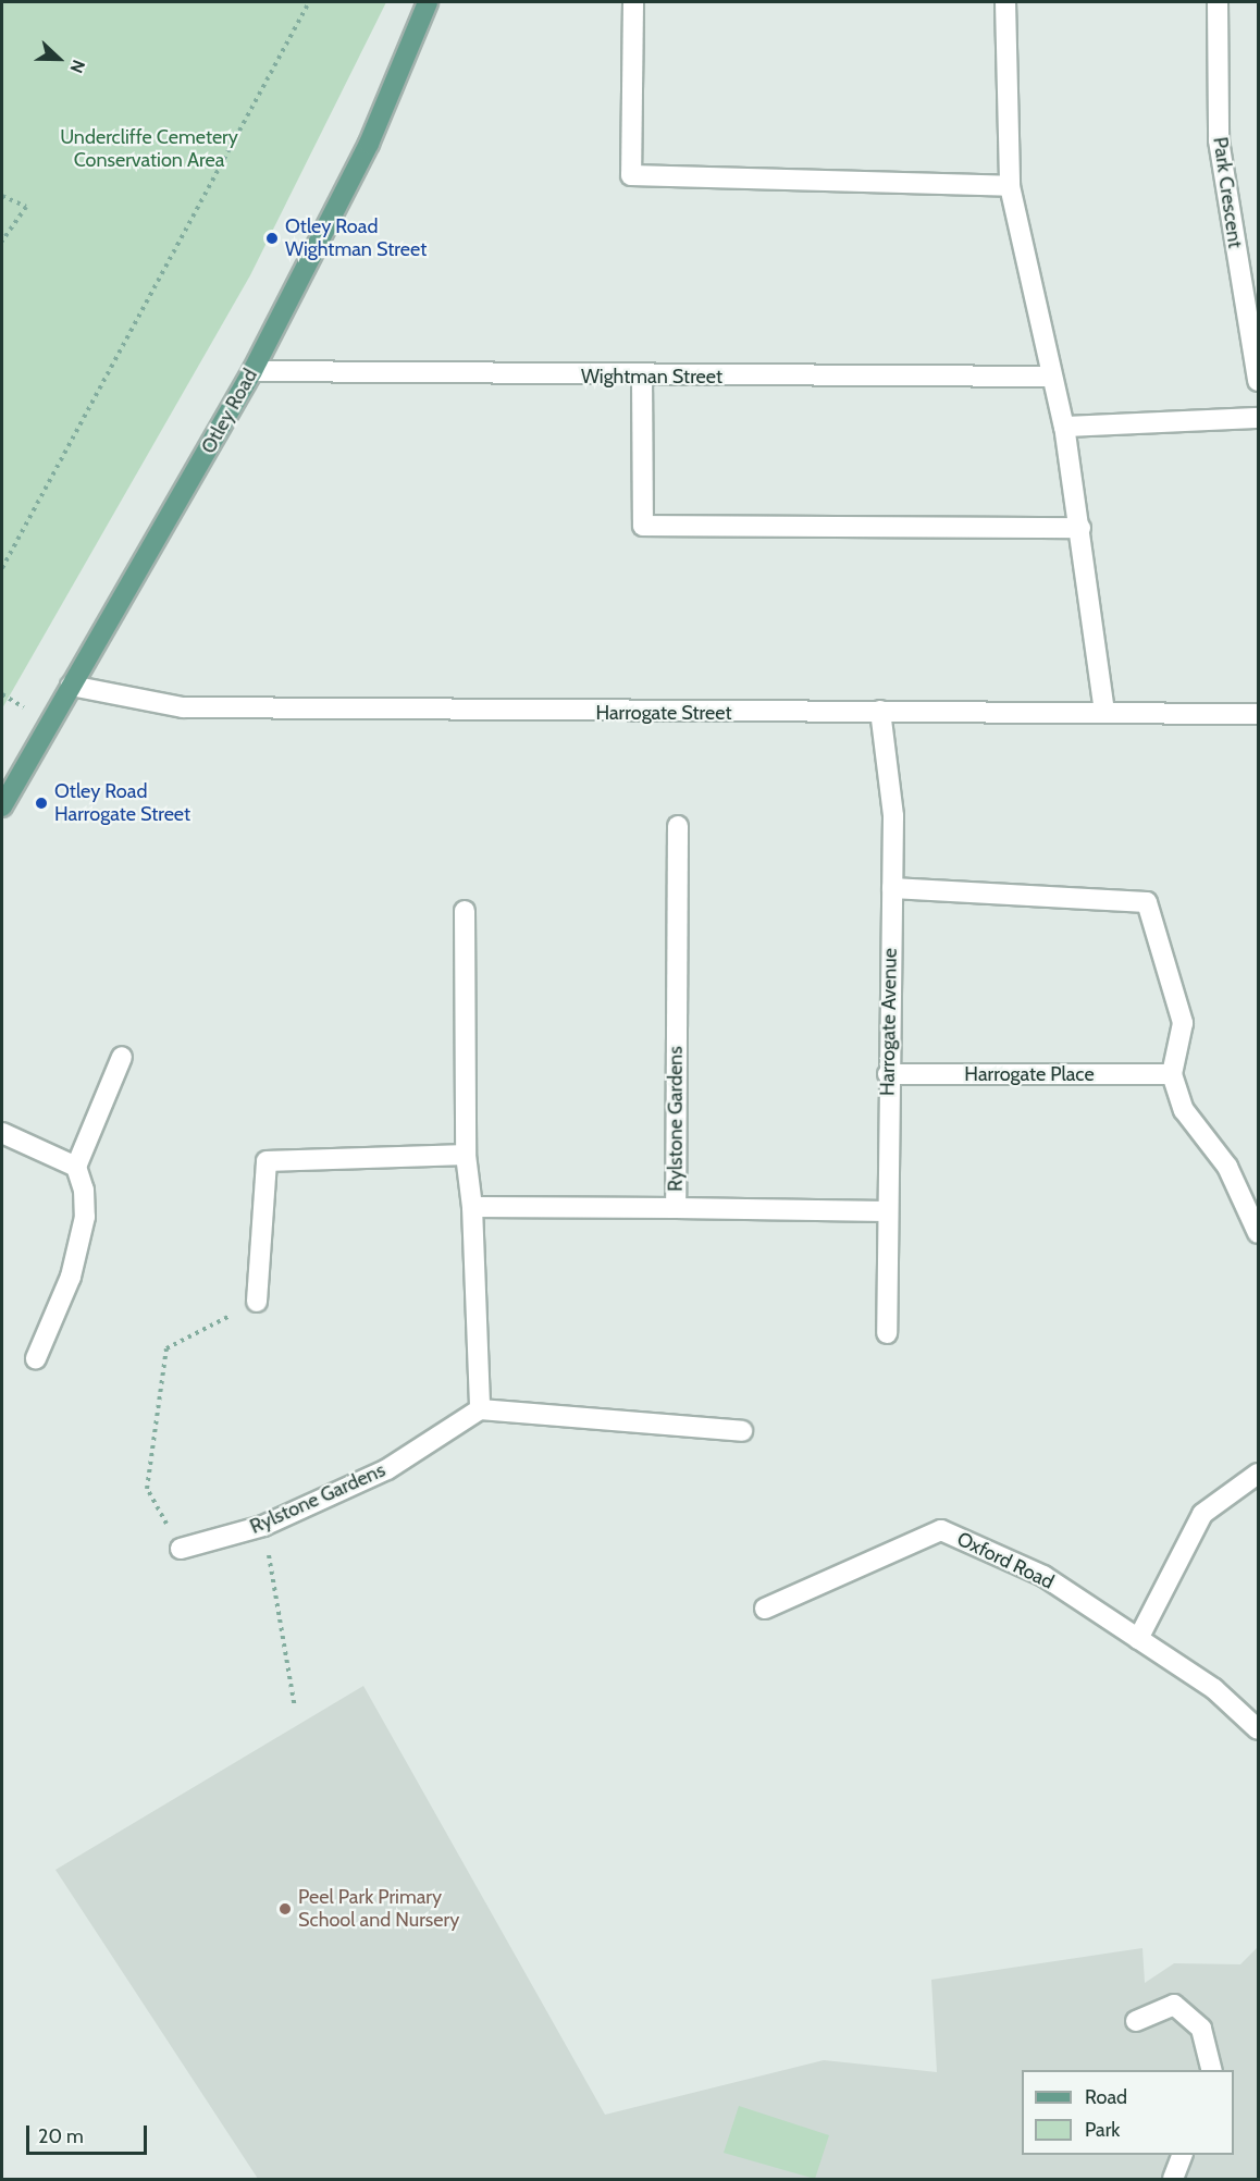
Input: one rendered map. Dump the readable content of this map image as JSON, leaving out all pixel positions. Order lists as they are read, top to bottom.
{
  "streets": {
    "main road": ["Otley Road"],
    "street": [
      "Park Crescent",
      "Wightman Street",
      "Harrogate Street",
      "Harrogate Avenue",
      "Harrogate Place",
      "Rylstone Gardens",
      "Oxford Road"
    ]
  },
  "crossings": [
    ["Wightman Street", "Otley Road"],
    ["Otley Road", "Harrogate Street"],
    ["Harrogate Street", "Harrogate Avenue"],
    ["Harrogate Avenue", "Harrogate Place"]
  ],
  "parks": ["Undercliffe Cemetery Conservation Area"],
  "places": ["Otley Road Wightman Street", "Otley Road Harrogate Street", "Peel Park Primary School and Nursery"],
  "legend": ["Road", "Park"],
  "scale_bar": "20 m",
  "north": "right"
}
